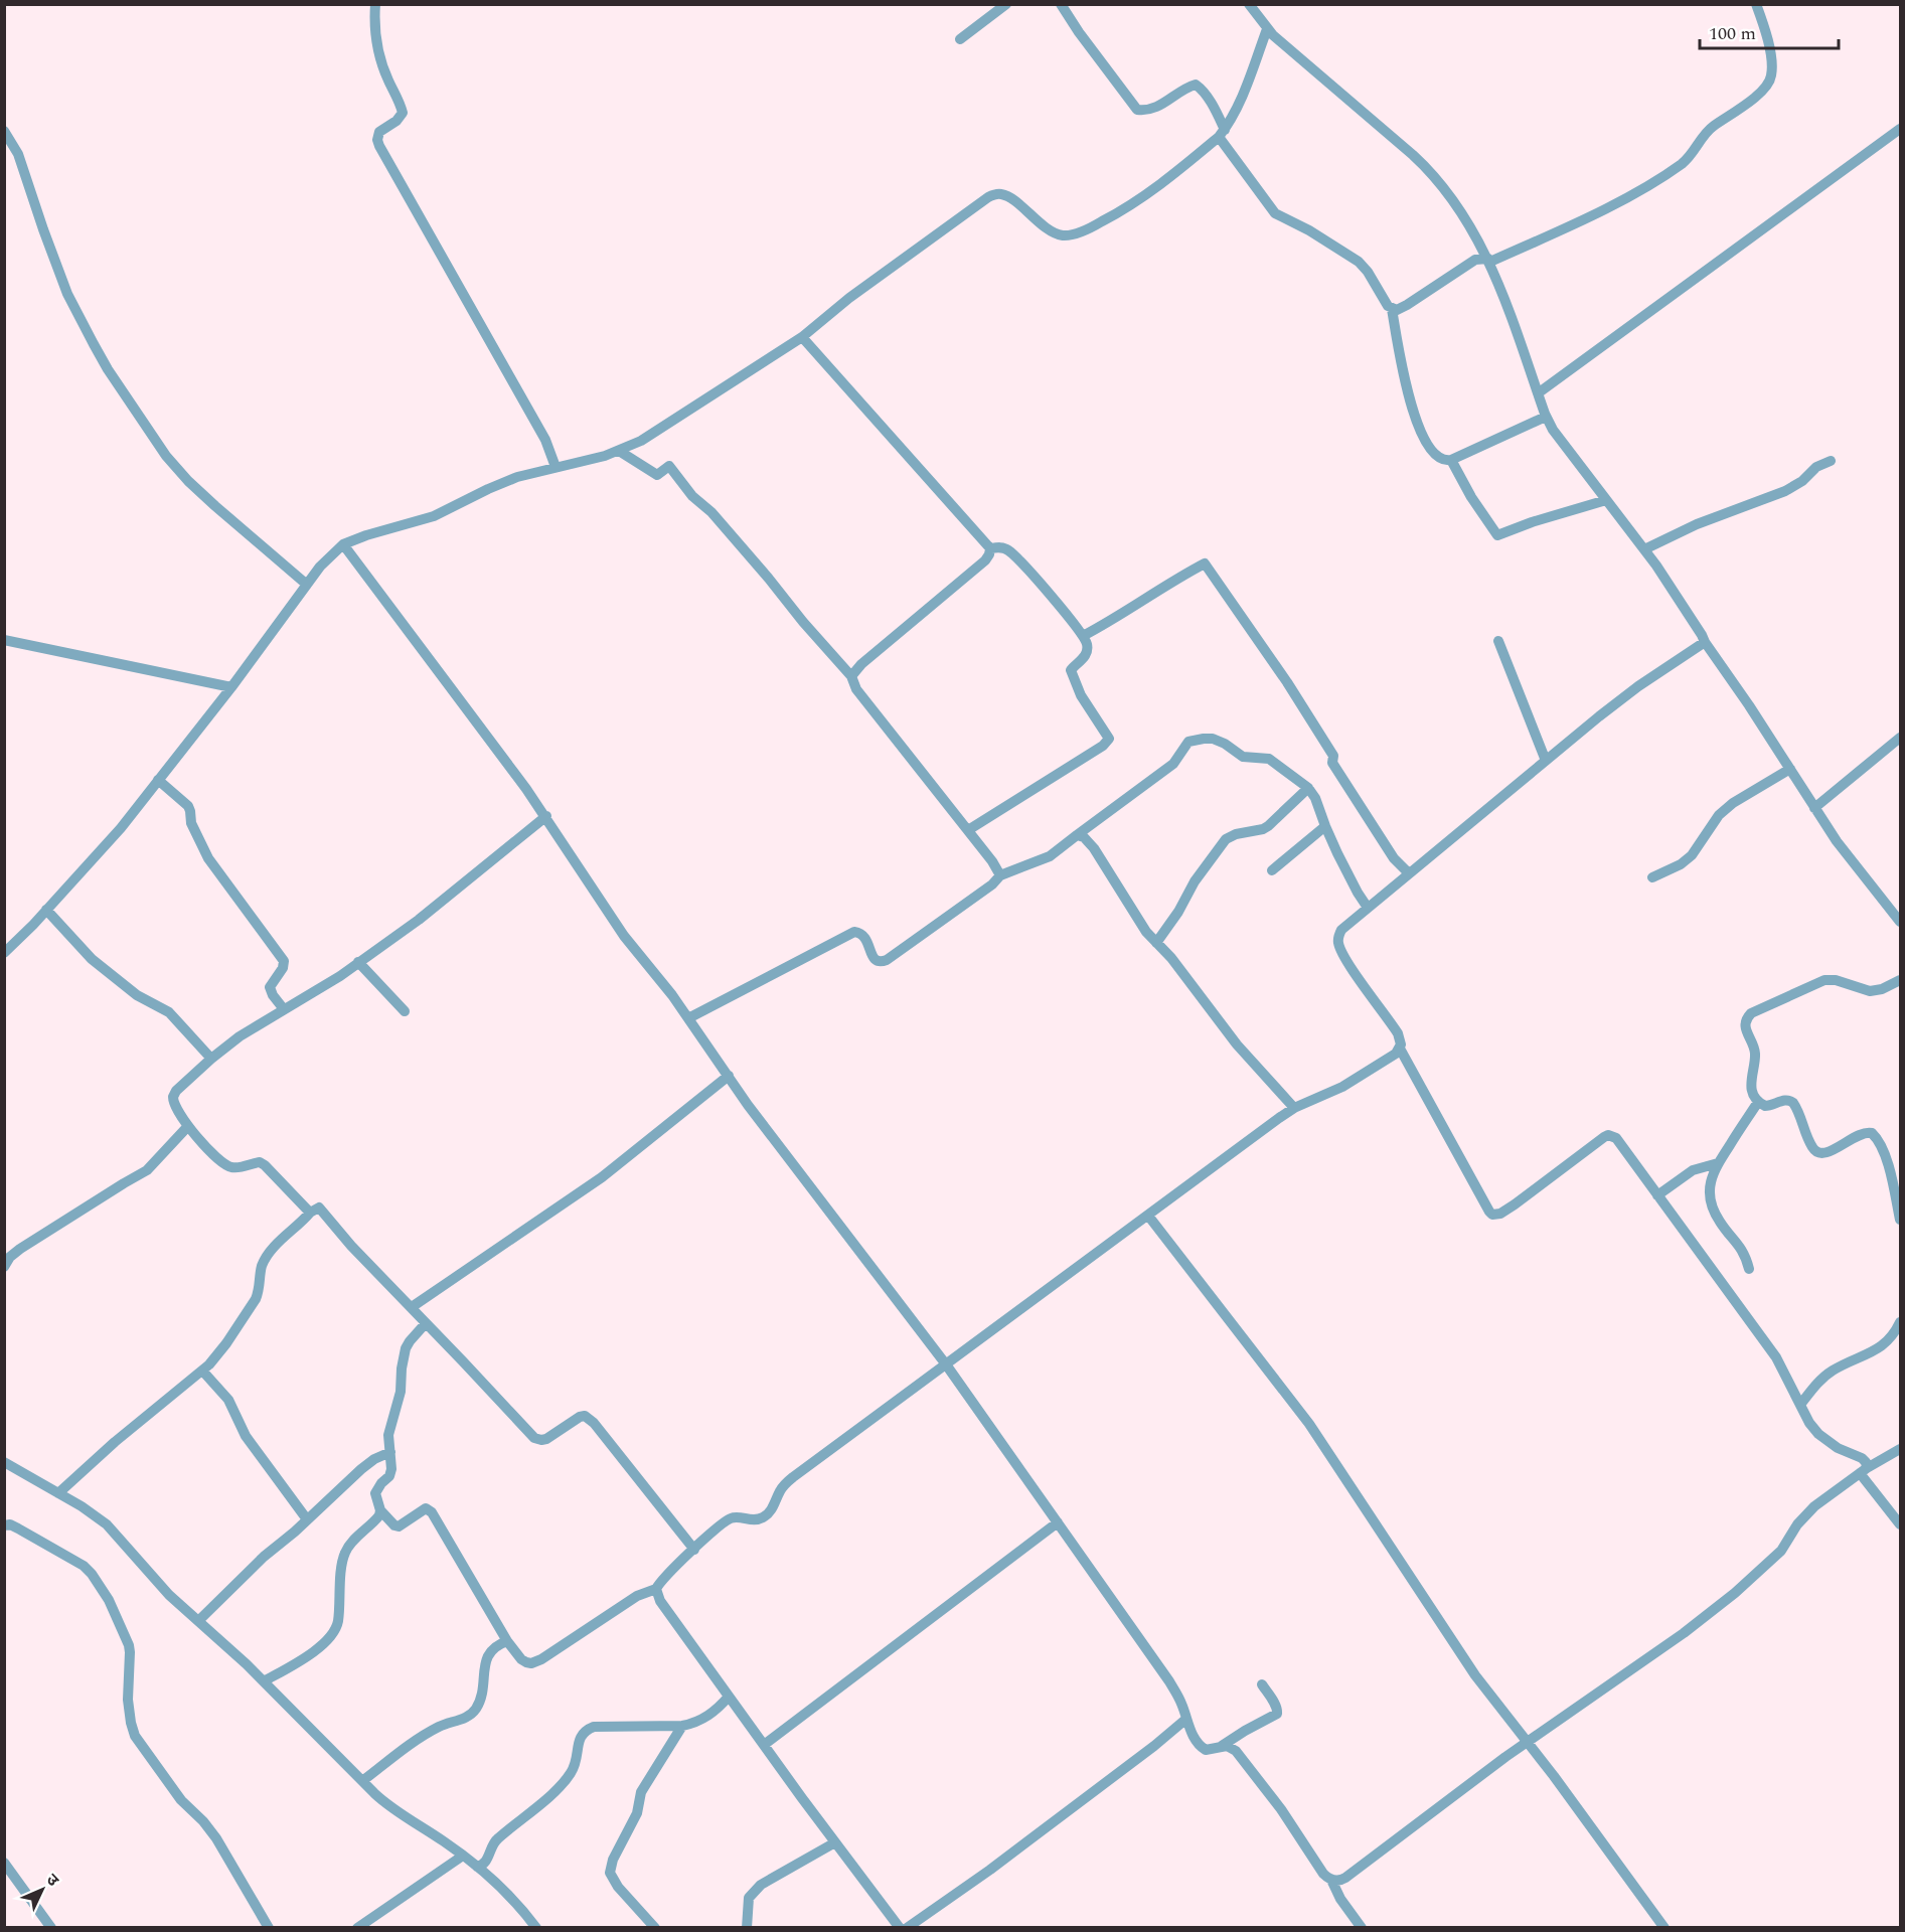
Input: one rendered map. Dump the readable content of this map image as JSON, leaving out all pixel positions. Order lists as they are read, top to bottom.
{
  "scale_bar": "100 m",
  "north": "top right"
}
